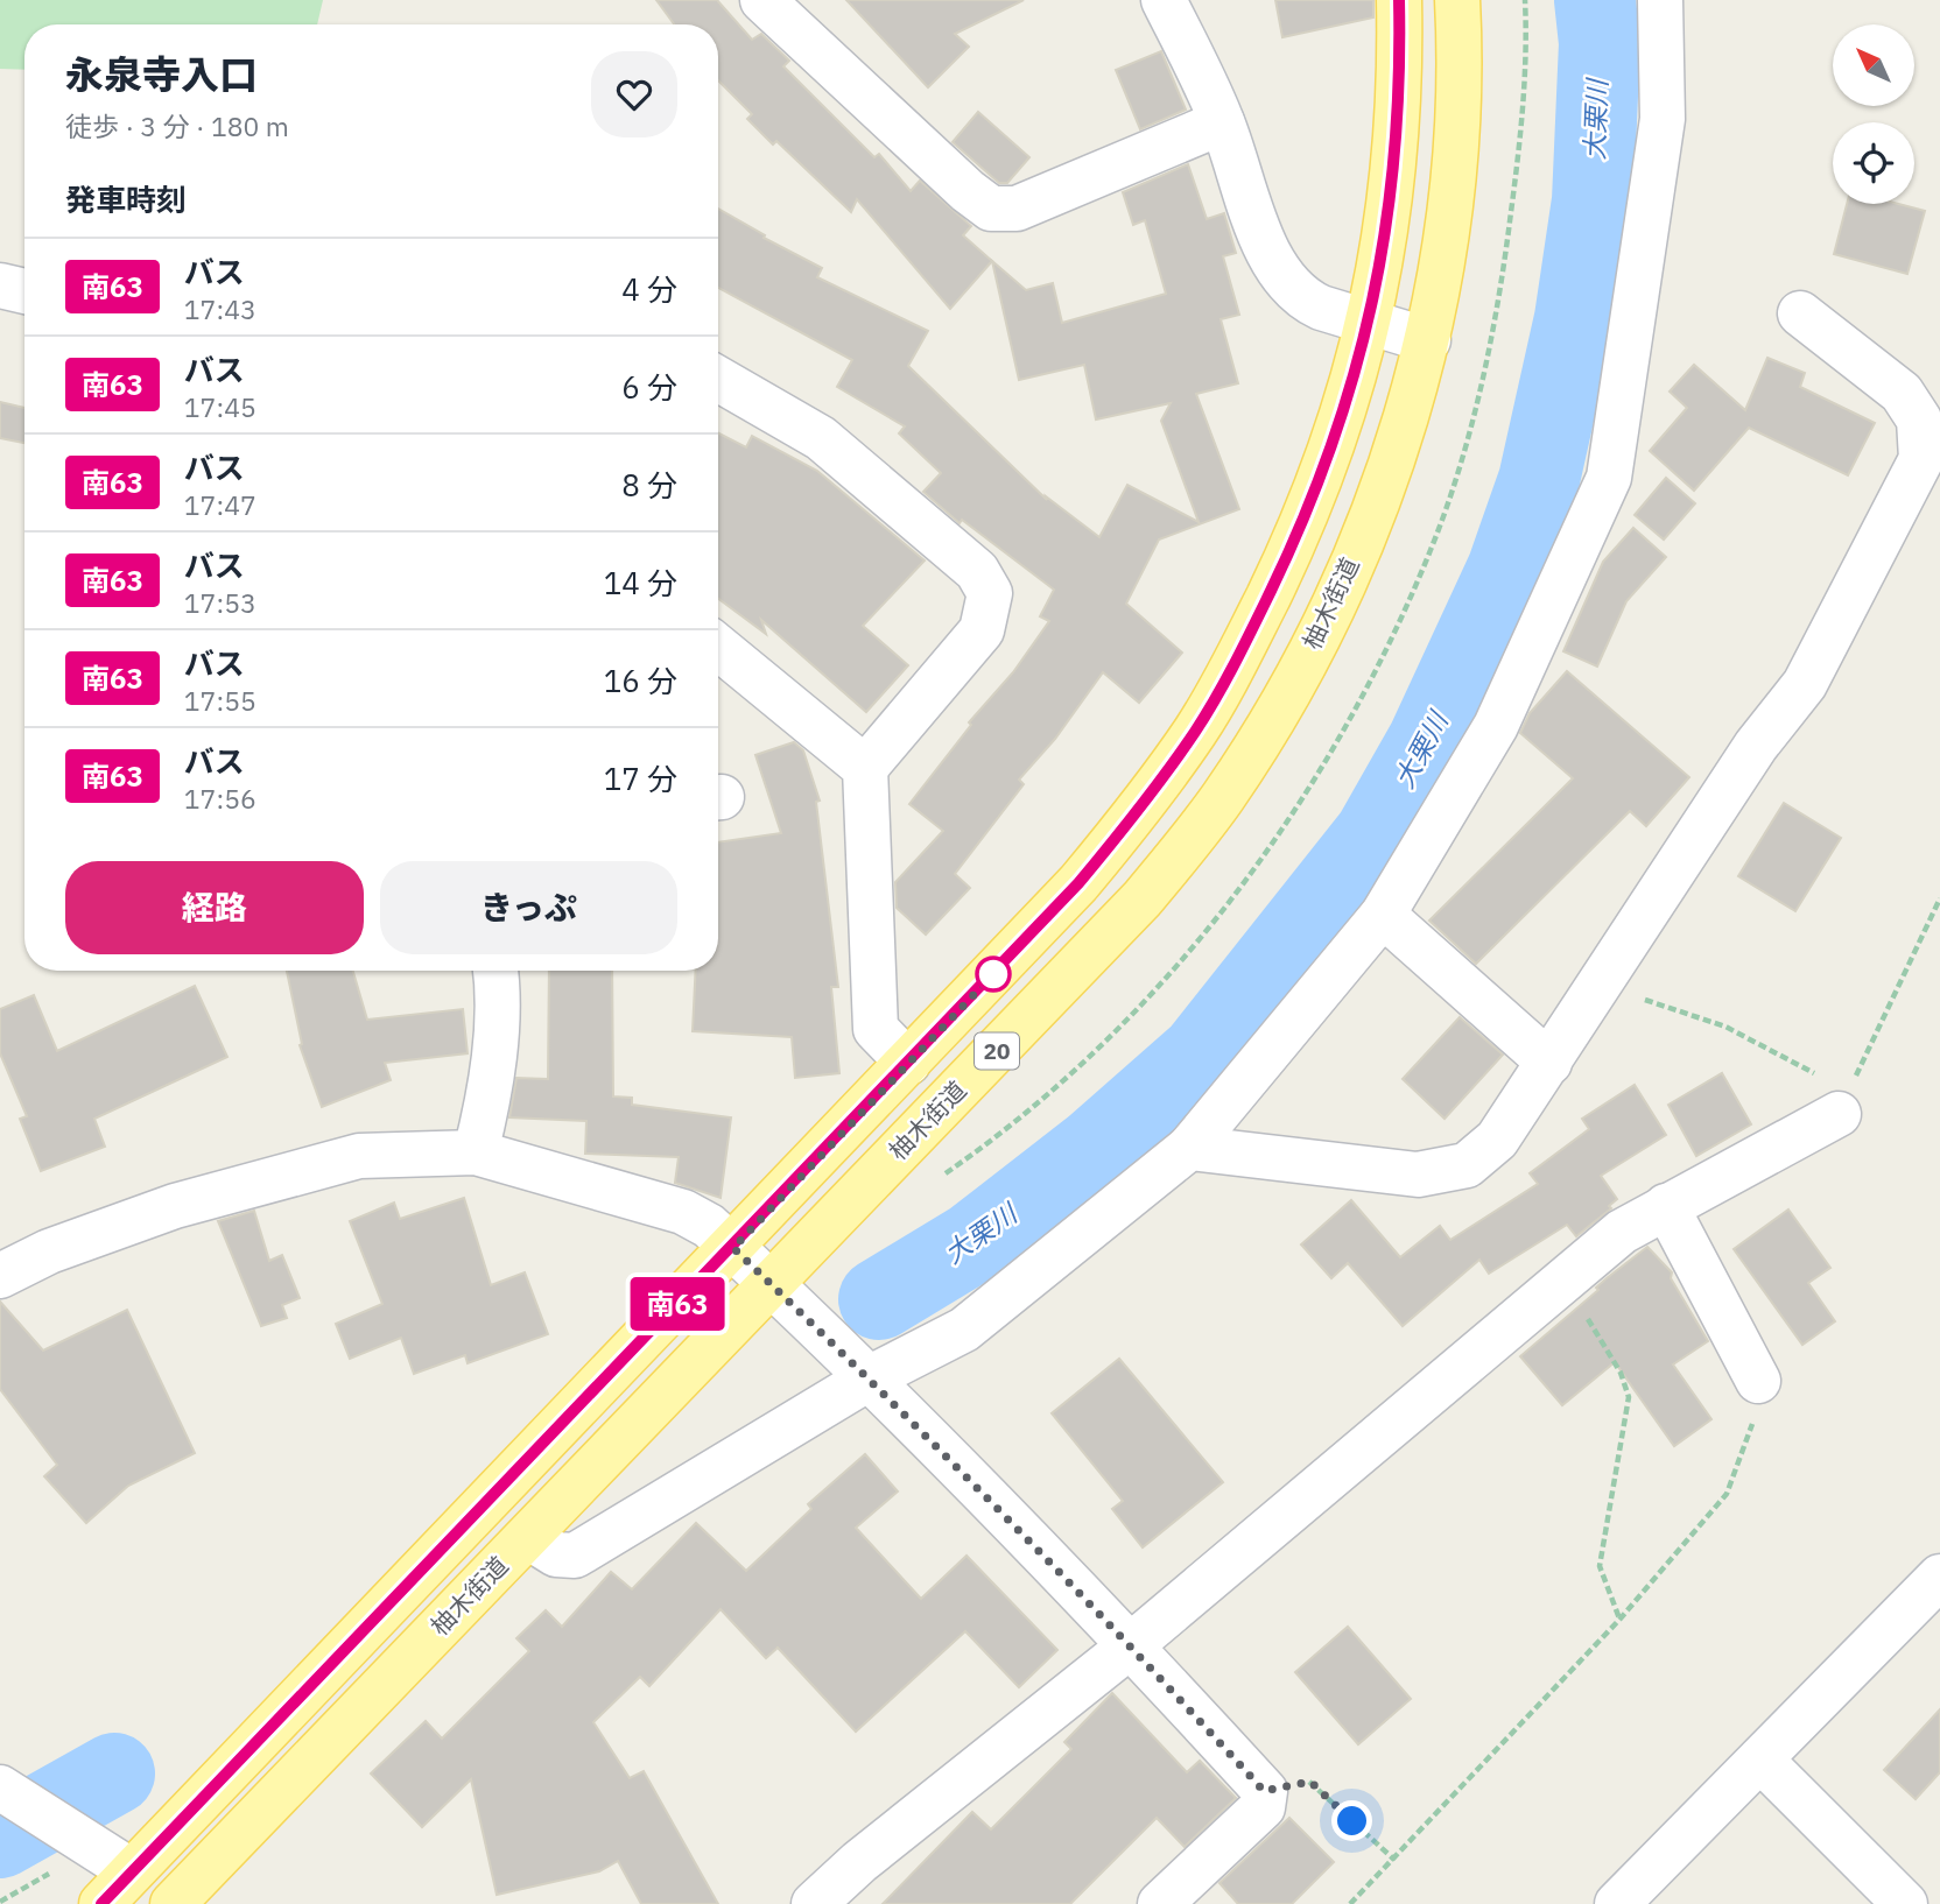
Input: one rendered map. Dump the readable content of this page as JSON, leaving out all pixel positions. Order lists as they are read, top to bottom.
{
  "streets": {
    "main road": ["柚木街道", "20"]
  },
  "water": ["大栗川"],
  "lines": ["bus line 南63"],
  "north": "top left",
  "page": {
    "on_map": "南63",
    "heading": [
      ["永泉寺入口", "徒歩 · 3 分 · 180 m"],
      "発車時刻"
    ],
    "list": [
      {
        "mark": "南63",
        "name": "バス",
        "note": "17:43",
        "value": "4 分"
      },
      {
        "mark": "南63",
        "name": "バス",
        "note": "17:45",
        "value": "6 分"
      },
      {
        "mark": "南63",
        "name": "バス",
        "note": "17:47",
        "value": "8 分"
      },
      {
        "mark": "南63",
        "name": "バス",
        "note": "17:53",
        "value": "14 分"
      },
      {
        "mark": "南63",
        "name": "バス",
        "note": "17:55",
        "value": "16 分"
      },
      {
        "mark": "南63",
        "name": "バス",
        "note": "17:56",
        "value": "17 分"
      }
    ],
    "buttons": ["経路", "きっぷ"]
  }
}
